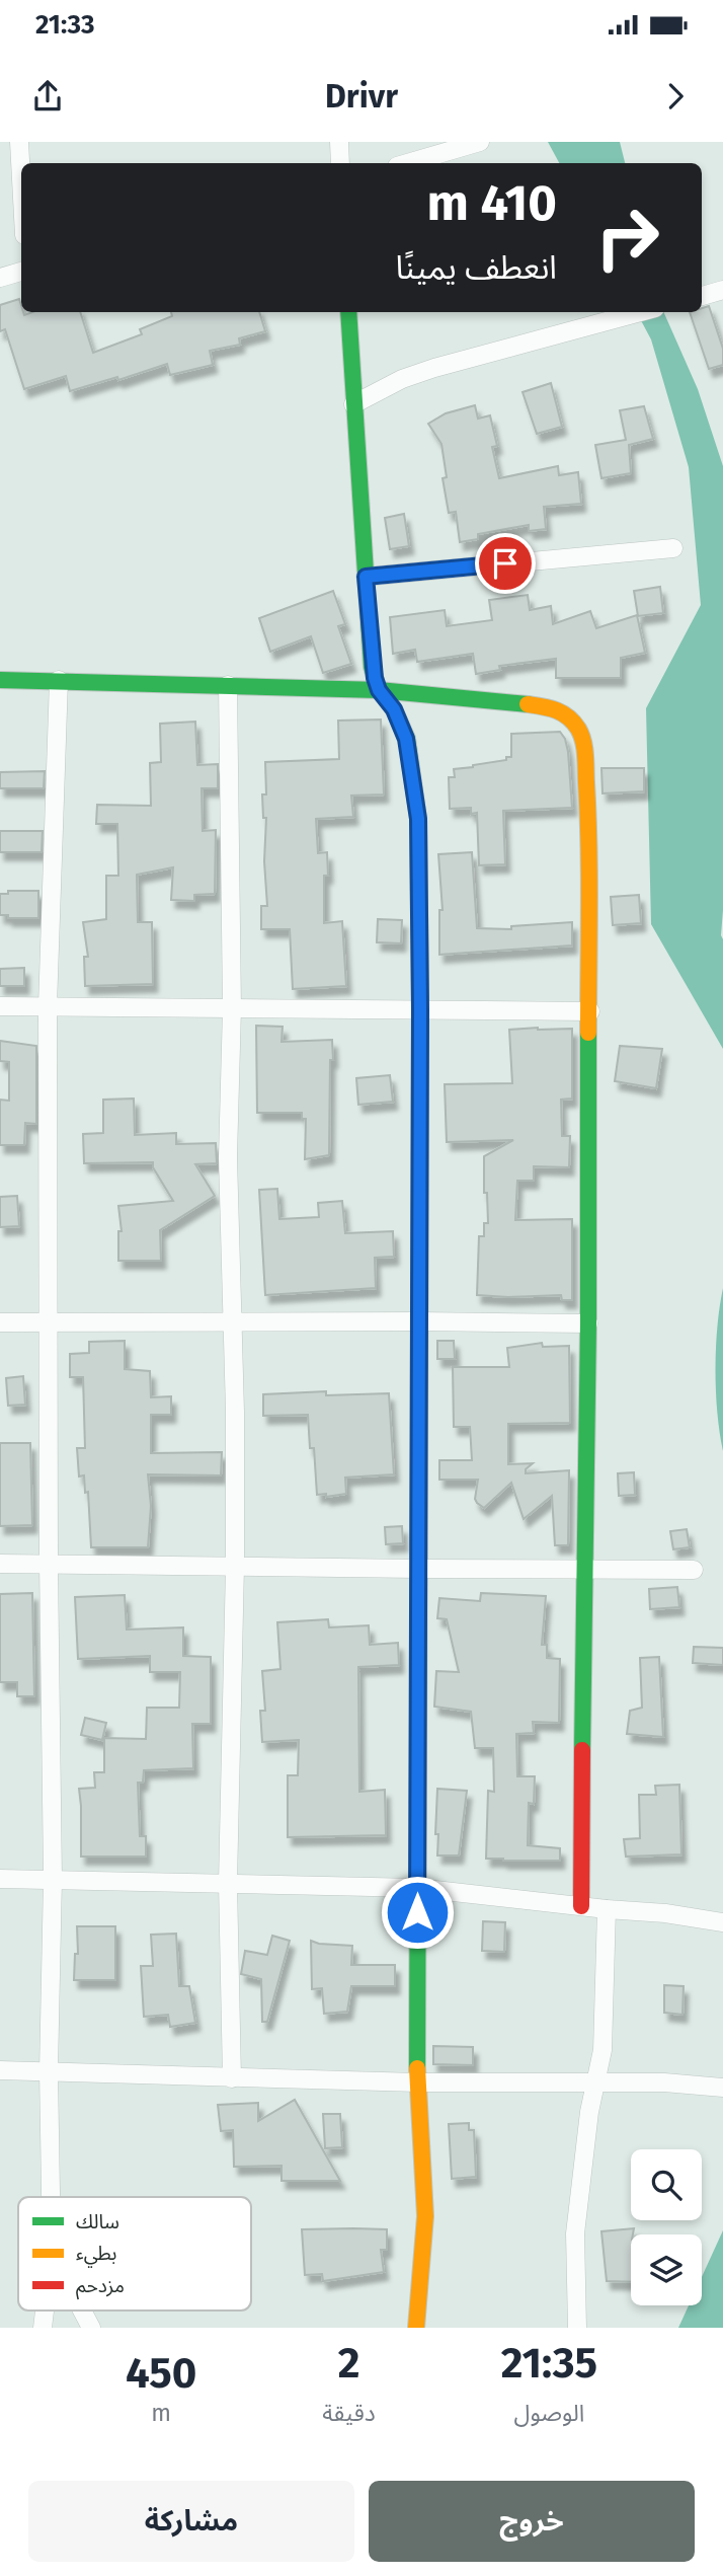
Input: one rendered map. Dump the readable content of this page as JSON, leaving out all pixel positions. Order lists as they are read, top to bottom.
{
  "legend": ["سالك", "بطيء", "مزدحم"],
  "page": {
    "status": "21:33",
    "header": "Drivr",
    "turn": ["410 m", "انعطف يمينًا"],
    "eta": [
      "21:35",
      "الوصول",
      "2",
      "دقيقة",
      "450",
      "m"
    ],
    "buttons": ["خروج", "مشاركة"]
  }
}
